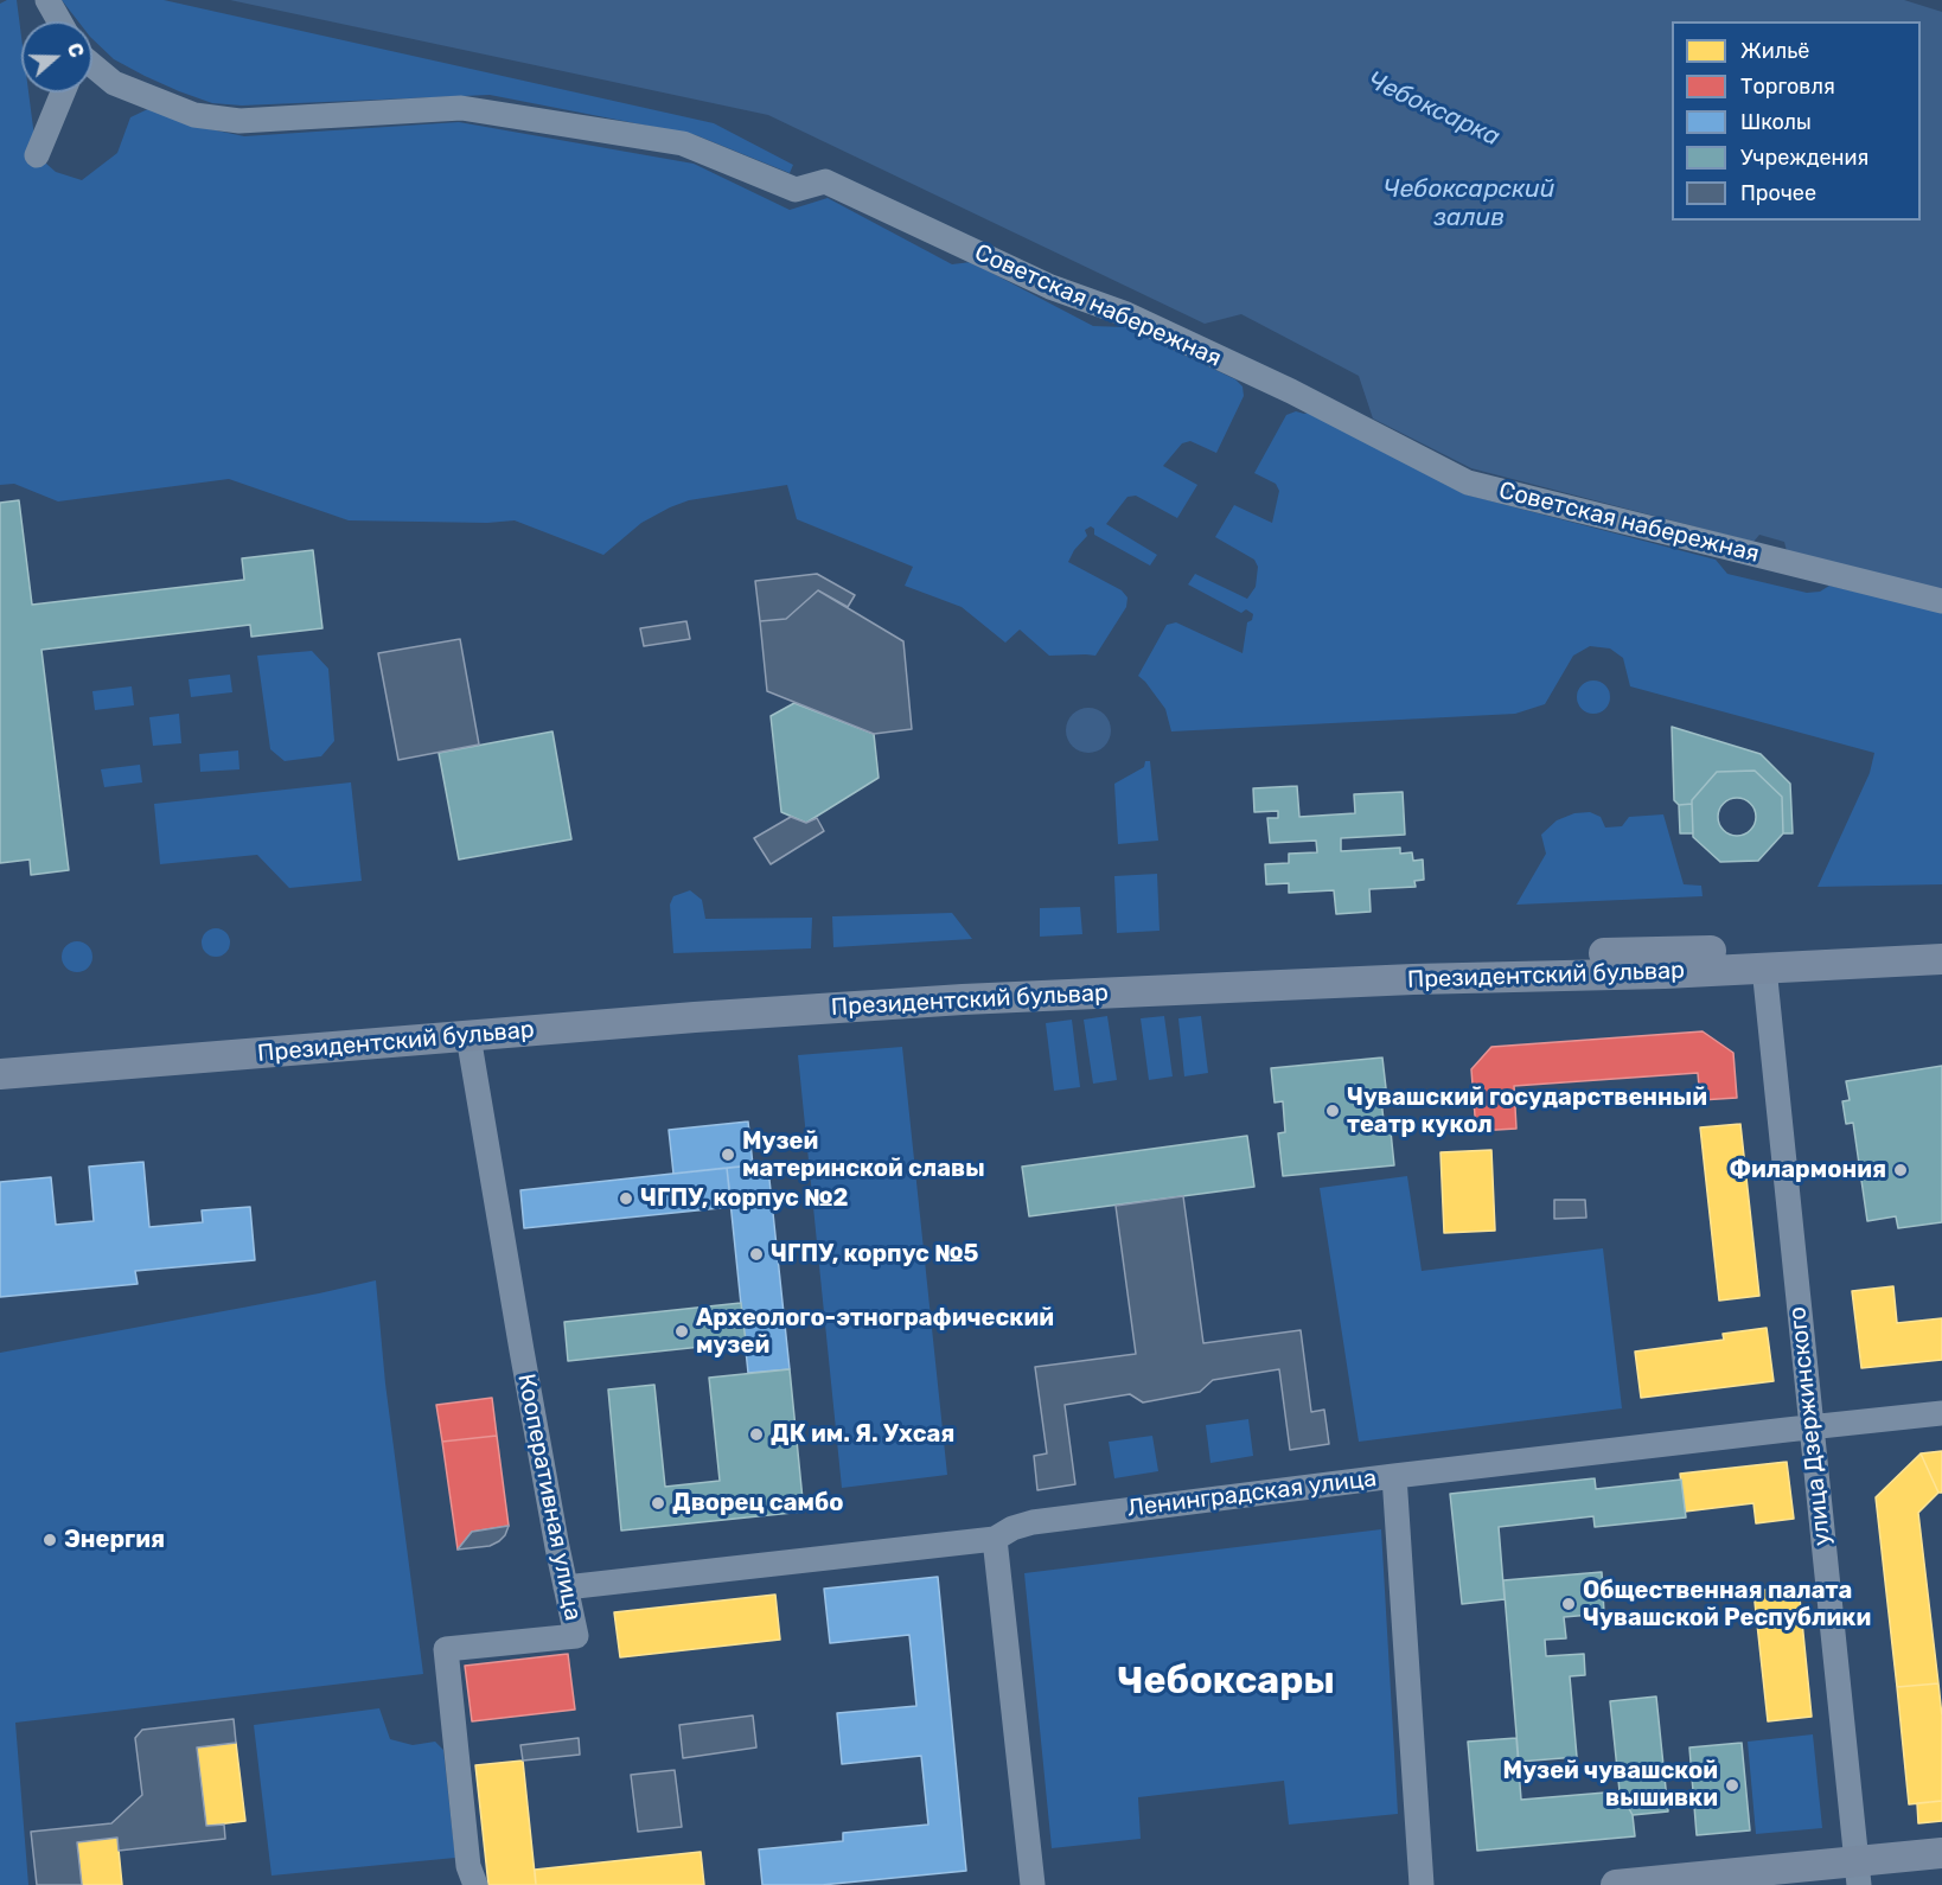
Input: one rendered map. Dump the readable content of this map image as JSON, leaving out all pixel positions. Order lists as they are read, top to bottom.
{
  "streets": {
    "main road": ["Президентский бульвар"],
    "street": [
      "Советская набережная",
      "улица Дзержинского",
      "Ленинградская улица",
      "Кооперативная улица"
    ]
  },
  "crossings": [
    ["Президентский бульвар", "улица Дзержинского"],
    ["Президентский бульвар", "Кооперативная улица"],
    ["улица Дзержинского", "Ленинградская улица"],
    ["Ленинградская улица", "Кооперативная улица"]
  ],
  "districts": ["Чебоксары"],
  "water": ["Чебоксарка", "Чебоксарский залив"],
  "places": [
    "Чувашский государственный театр кукол",
    "Музей материнской славы",
    "Филармония",
    "ЧГПУ, корпус №2",
    "ЧГПУ, корпус №5",
    "Археолого-этнографический музей",
    "ДК им. Я. Ухсая",
    "Дворец самбо",
    "Энергия",
    "Общественная палата Чувашской Республики",
    "Музей чувашской вышивки"
  ],
  "legend": [
    "Жильё",
    "Торговля",
    "Школы",
    "Учреждения",
    "Прочее"
  ],
  "north": "right"
}
